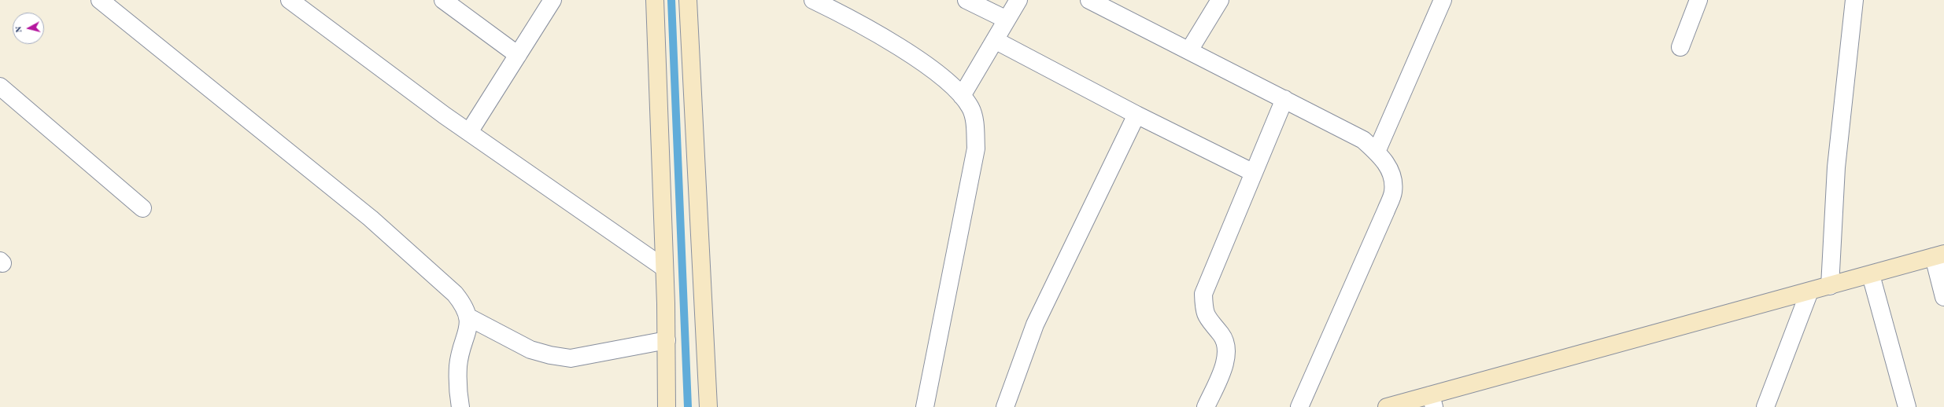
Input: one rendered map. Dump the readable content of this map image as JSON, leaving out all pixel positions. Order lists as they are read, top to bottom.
{
  "north": "left"
}
